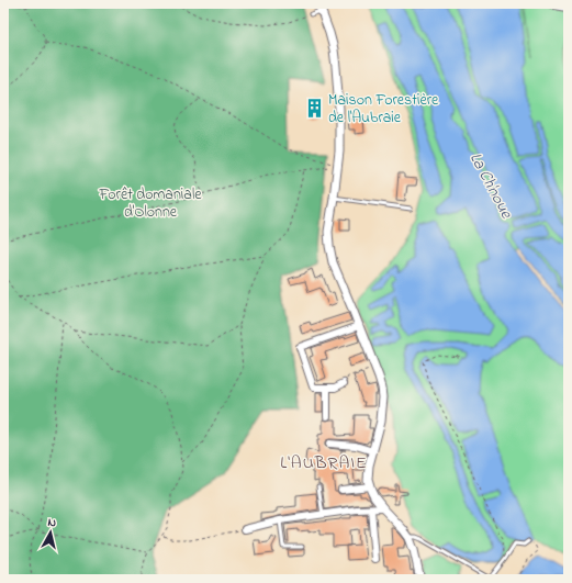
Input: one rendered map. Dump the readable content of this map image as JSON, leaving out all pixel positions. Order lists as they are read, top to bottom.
{
  "districts": ["L'AUBRAIE"],
  "water": ["La Ch'noue"],
  "parks": ["Forêt domaniale d'Olonne"],
  "places": {
    "building": ["Maison Forestière de l'Aubraie"]
  },
  "north": "top"
}
